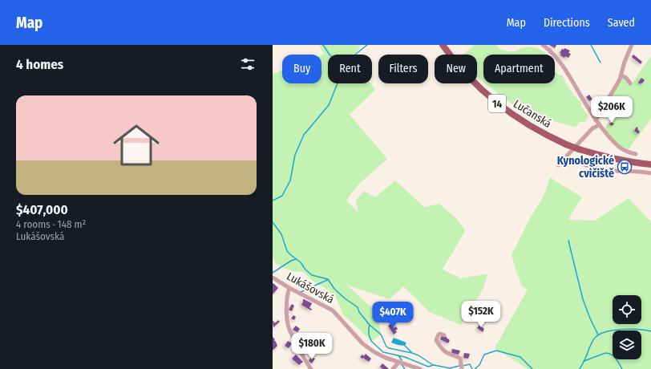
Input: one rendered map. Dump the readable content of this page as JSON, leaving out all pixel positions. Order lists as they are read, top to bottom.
{
  "streets": {
    "main road": ["14", "Lučanská"],
    "street": ["Lukášovská"]
  },
  "places": {
    "bus stop": ["Kynologické cvičiště"]
  },
  "page": {
    "header": "Map",
    "nav": ["Map", "Directions", "Saved"],
    "heading": "4 homes",
    "chip": [
      "Buy",
      "Rent",
      "Filters",
      "New",
      "Apartment"
    ],
    "list": [
      {
        "name": "$407,000",
        "note": "4 rooms · 148 m² · Lukášovská"
      }
    ],
    "price": [
      "$206K",
      "$152K",
      "$407K",
      "$180K"
    ]
  }
}
